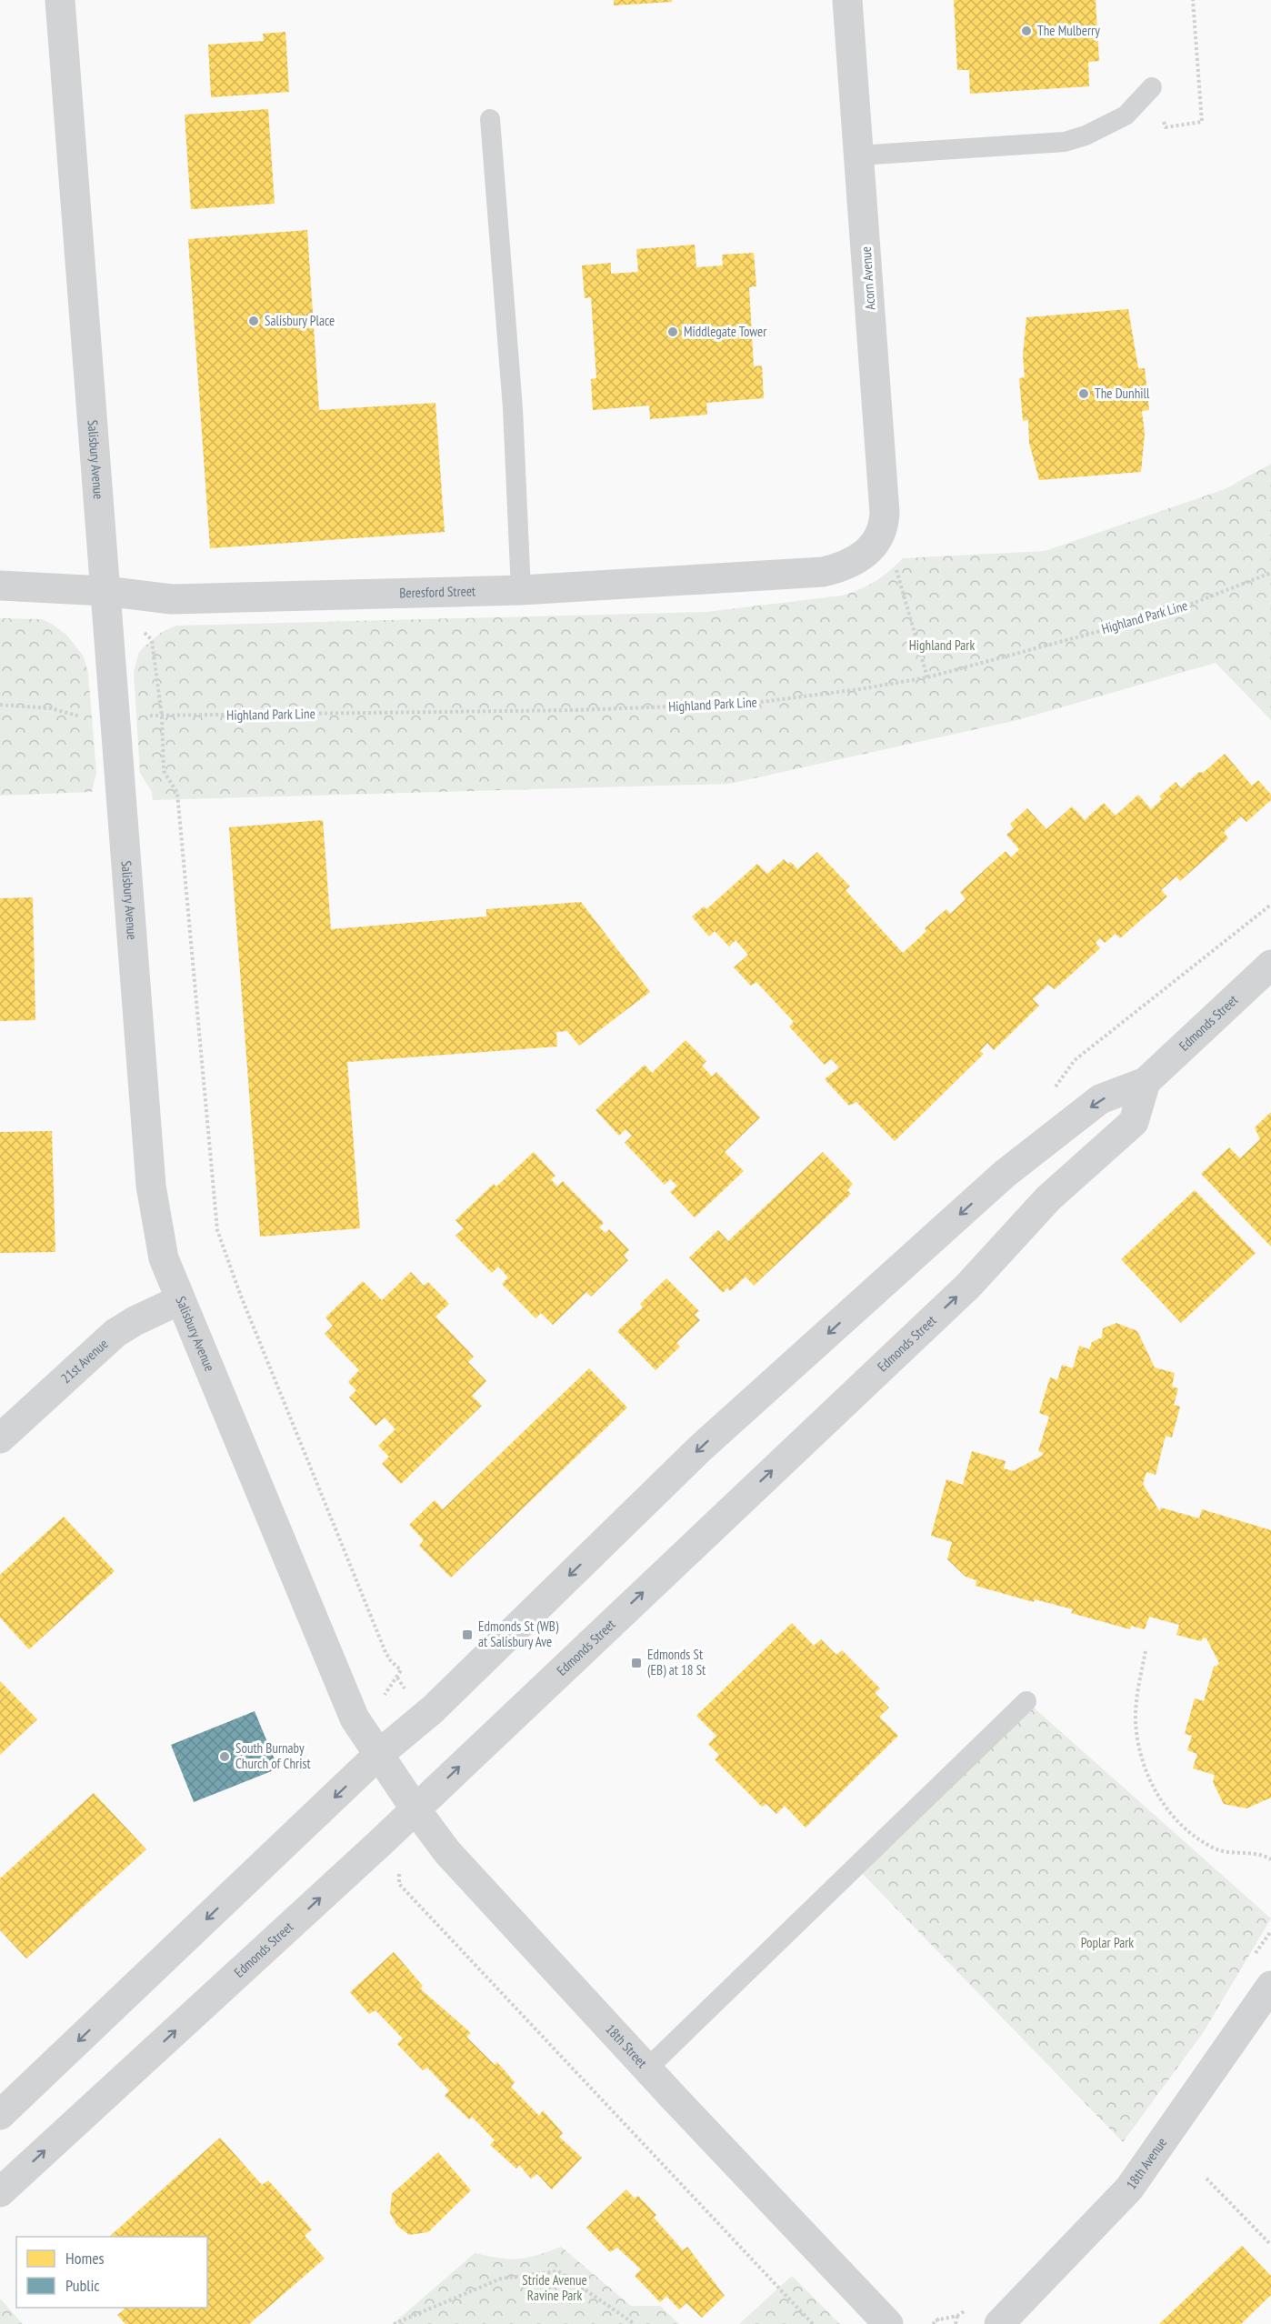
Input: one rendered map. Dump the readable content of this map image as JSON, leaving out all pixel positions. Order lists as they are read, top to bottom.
{
  "streets": {
    "street": [
      "Acorn Avenue",
      "Salisbury Avenue",
      "Beresford Street",
      "Edmonds Street",
      "21st Avenue",
      "18th Street",
      "18th Avenue"
    ],
    "path": ["Highland Park Line"]
  },
  "crossings": [
    ["Acorn Avenue", "Beresford Street"],
    ["Salisbury Avenue", "Beresford Street"],
    ["Salisbury Avenue", "Edmonds Street"],
    ["Salisbury Avenue", "21st Avenue"],
    ["Salisbury Avenue", "18th Street"],
    ["Edmonds Street", "18th Street"]
  ],
  "parks": ["Highland Park", "Poplar Park", "Stride Avenue Ravine Park"],
  "places": {
    "other": [
      "The Mulberry",
      "Salisbury Place",
      "Middlegate Tower",
      "The Dunhill",
      "South Burnaby Church of Christ"
    ],
    "transit": ["Edmonds St (WB) at Salisbury Ave", "Edmonds St (EB) at 18 St"]
  },
  "legend": ["Homes", "Public"]
}
